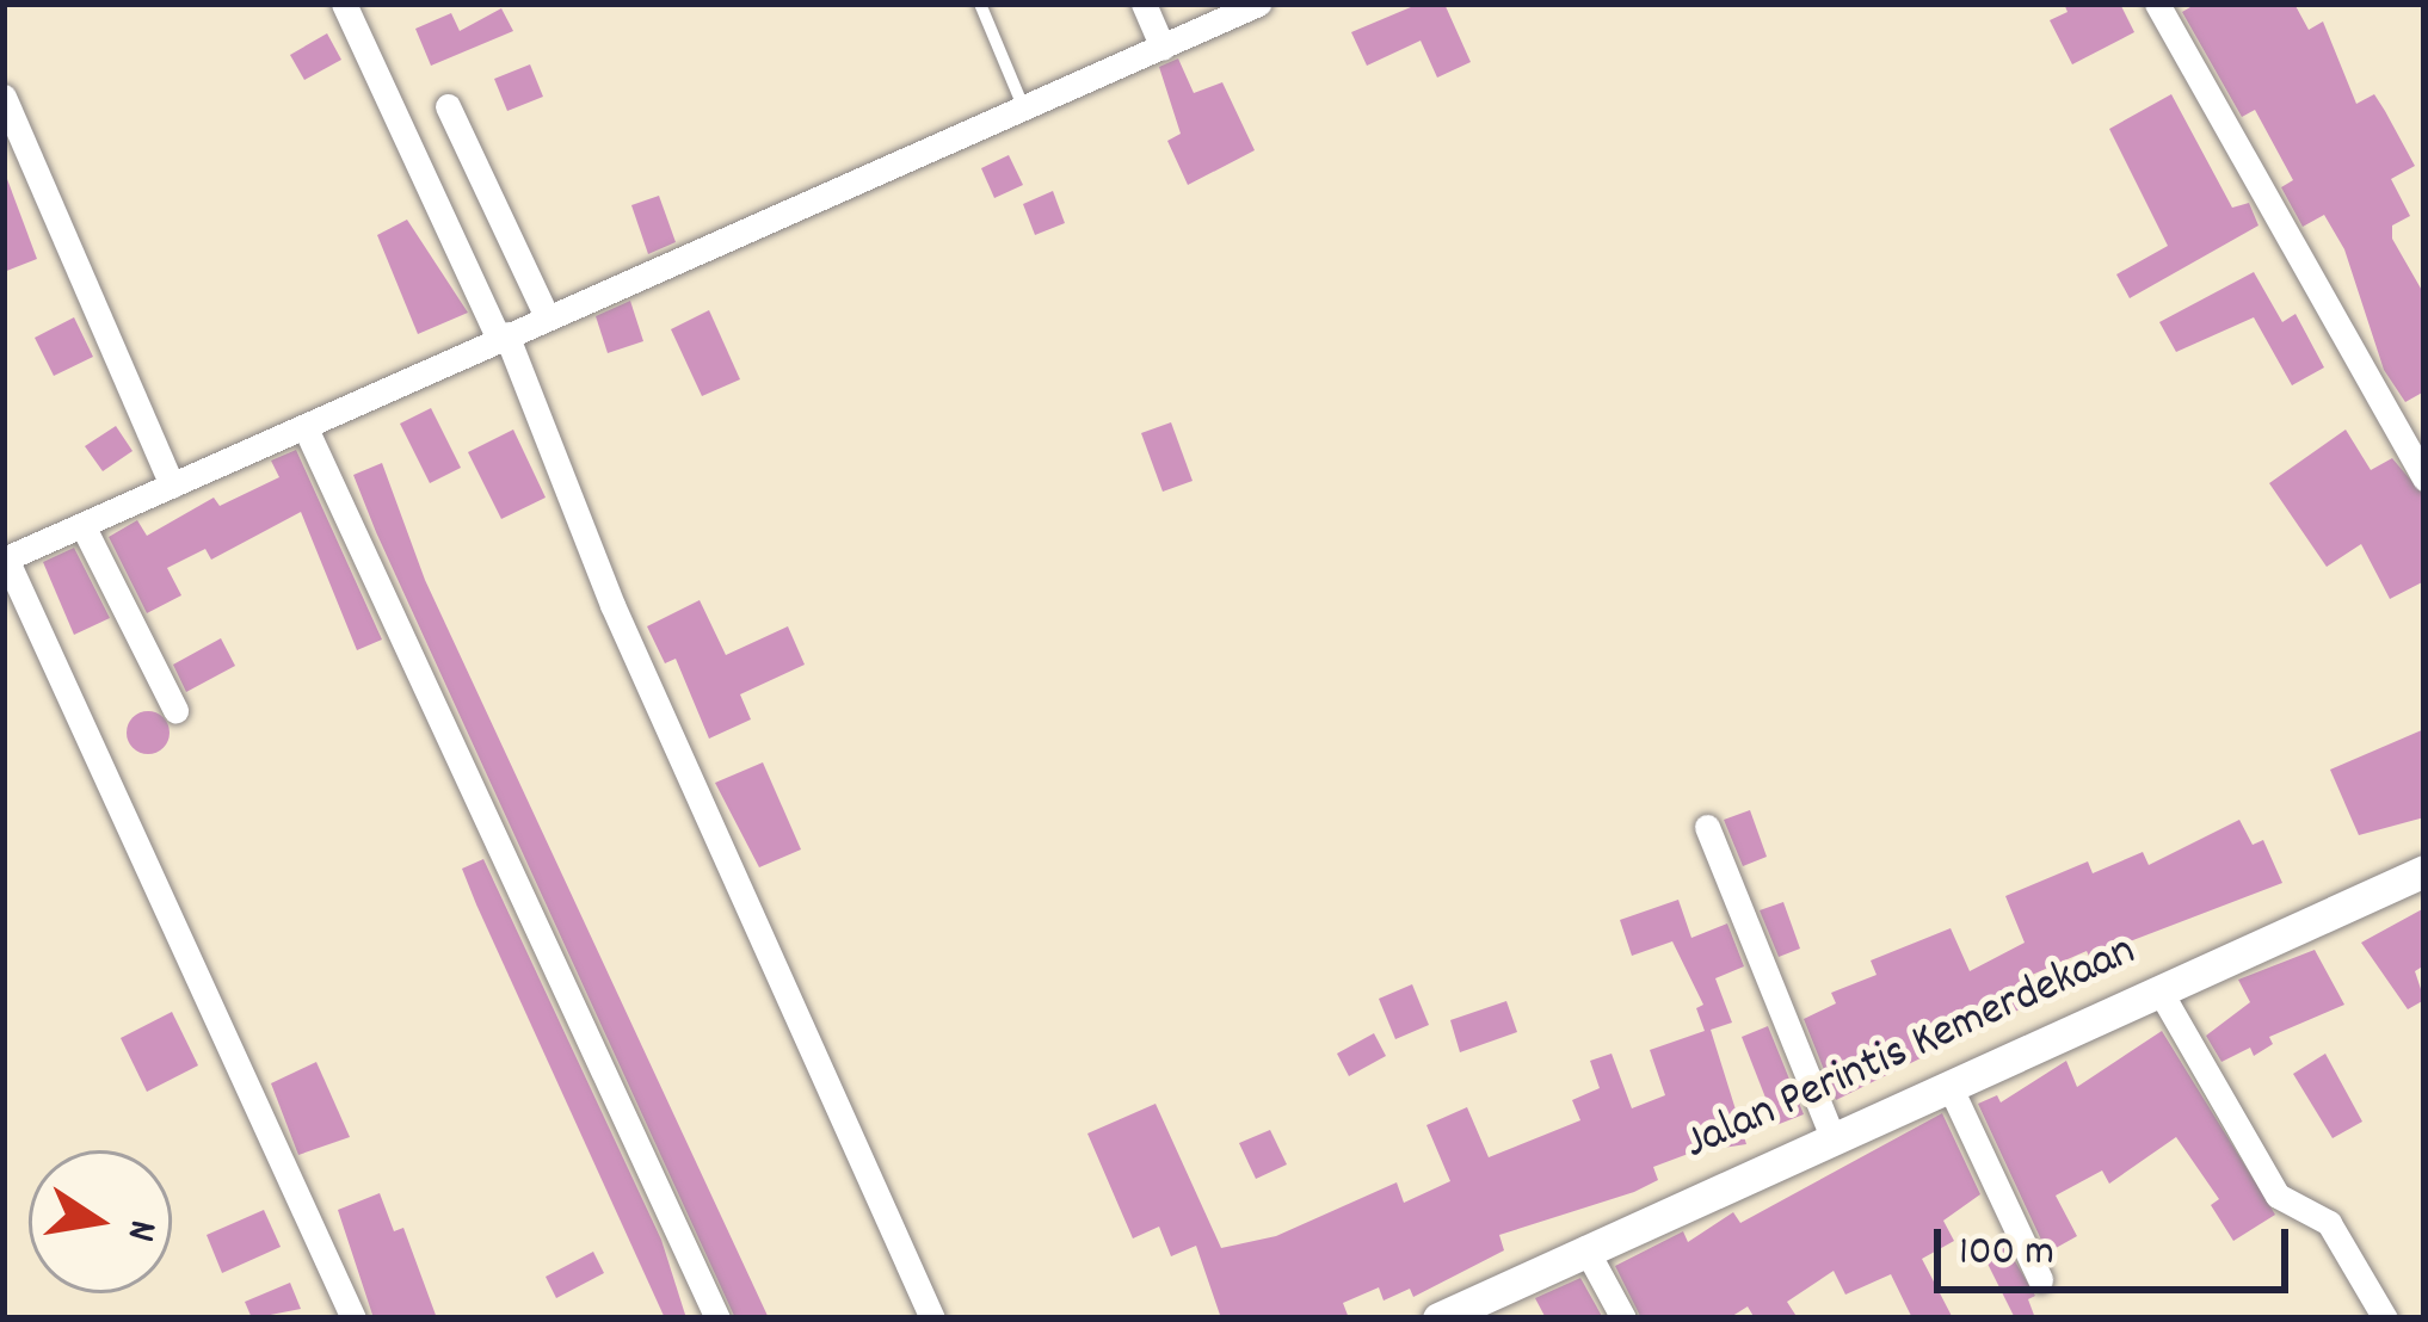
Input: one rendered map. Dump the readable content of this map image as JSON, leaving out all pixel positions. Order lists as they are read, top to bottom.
{
  "streets": {
    "street": ["Jalan Perintis Kemerdekaan"]
  },
  "scale_bar": "100 m",
  "north": "right"
}
